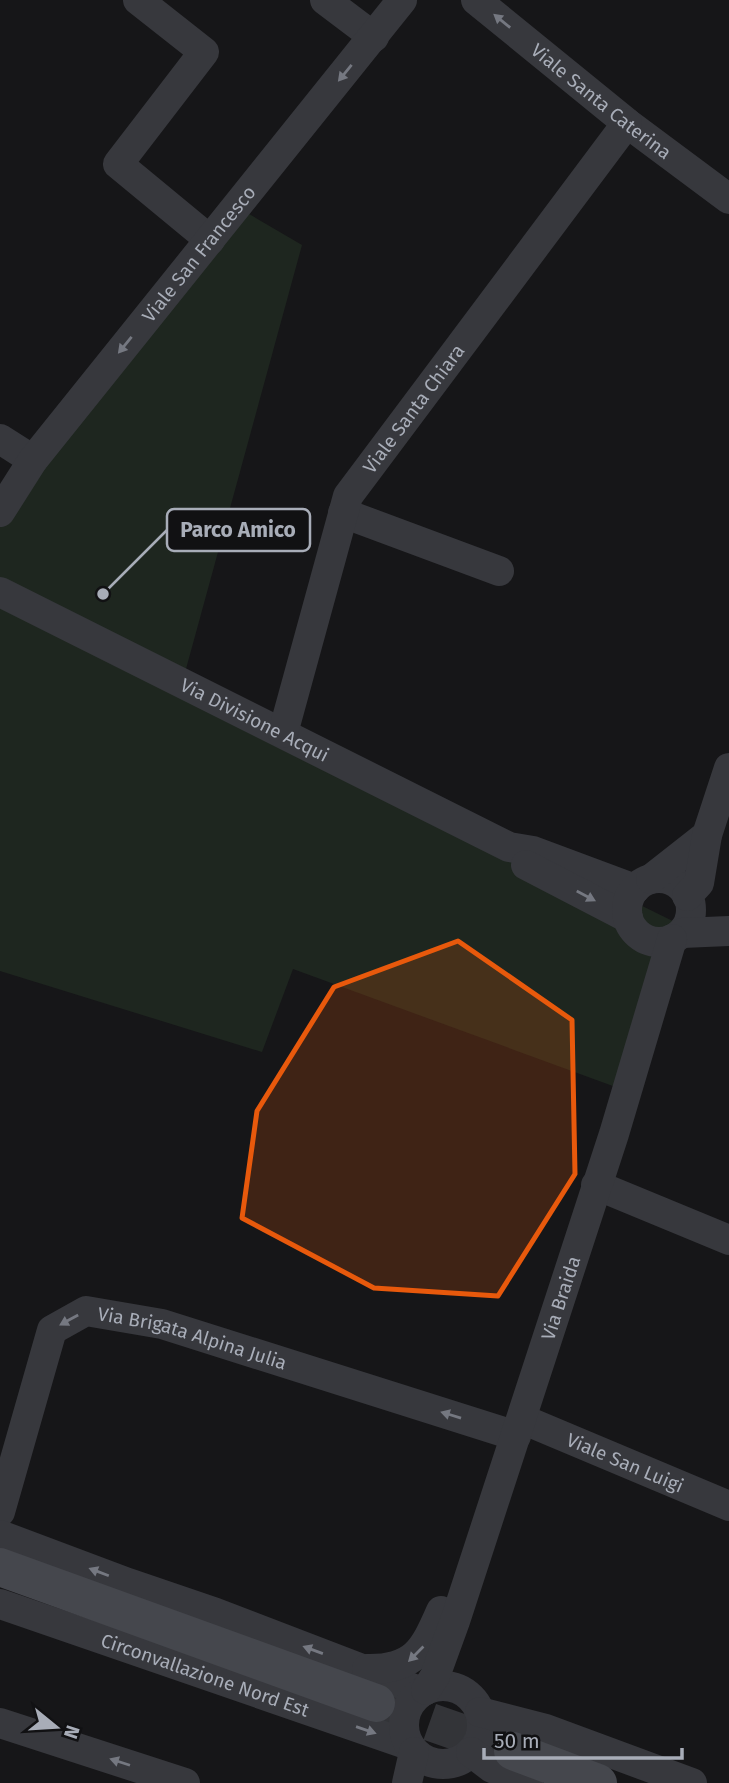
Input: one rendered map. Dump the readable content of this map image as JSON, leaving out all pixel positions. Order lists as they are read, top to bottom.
{
  "streets": {
    "main road": ["Circonvallazione Nord Est"],
    "street": [
      "Viale Santa Caterina",
      "Viale San Francesco",
      "Viale Santa Chiara",
      "Via Divisione Acqui",
      "Via Braida",
      "Via Brigata Alpina Julia",
      "Viale San Luigi"
    ]
  },
  "crossings": [
    ["Viale Santa Caterina", "Viale Santa Chiara"],
    ["Viale Santa Chiara", "Via Divisione Acqui"],
    ["Via Divisione Acqui", "Via Braida"],
    ["Via Braida", "Via Brigata Alpina Julia"],
    ["Via Braida", "Viale San Luigi"],
    ["Via Braida", "Circonvallazione Nord Est"],
    ["Via Brigata Alpina Julia", "Viale San Luigi"]
  ],
  "one_way": ["Viale Santa Caterina", "Viale San Francesco"],
  "places": ["Parco Amico"],
  "scale_bar": "50 m",
  "north": "right"
}
